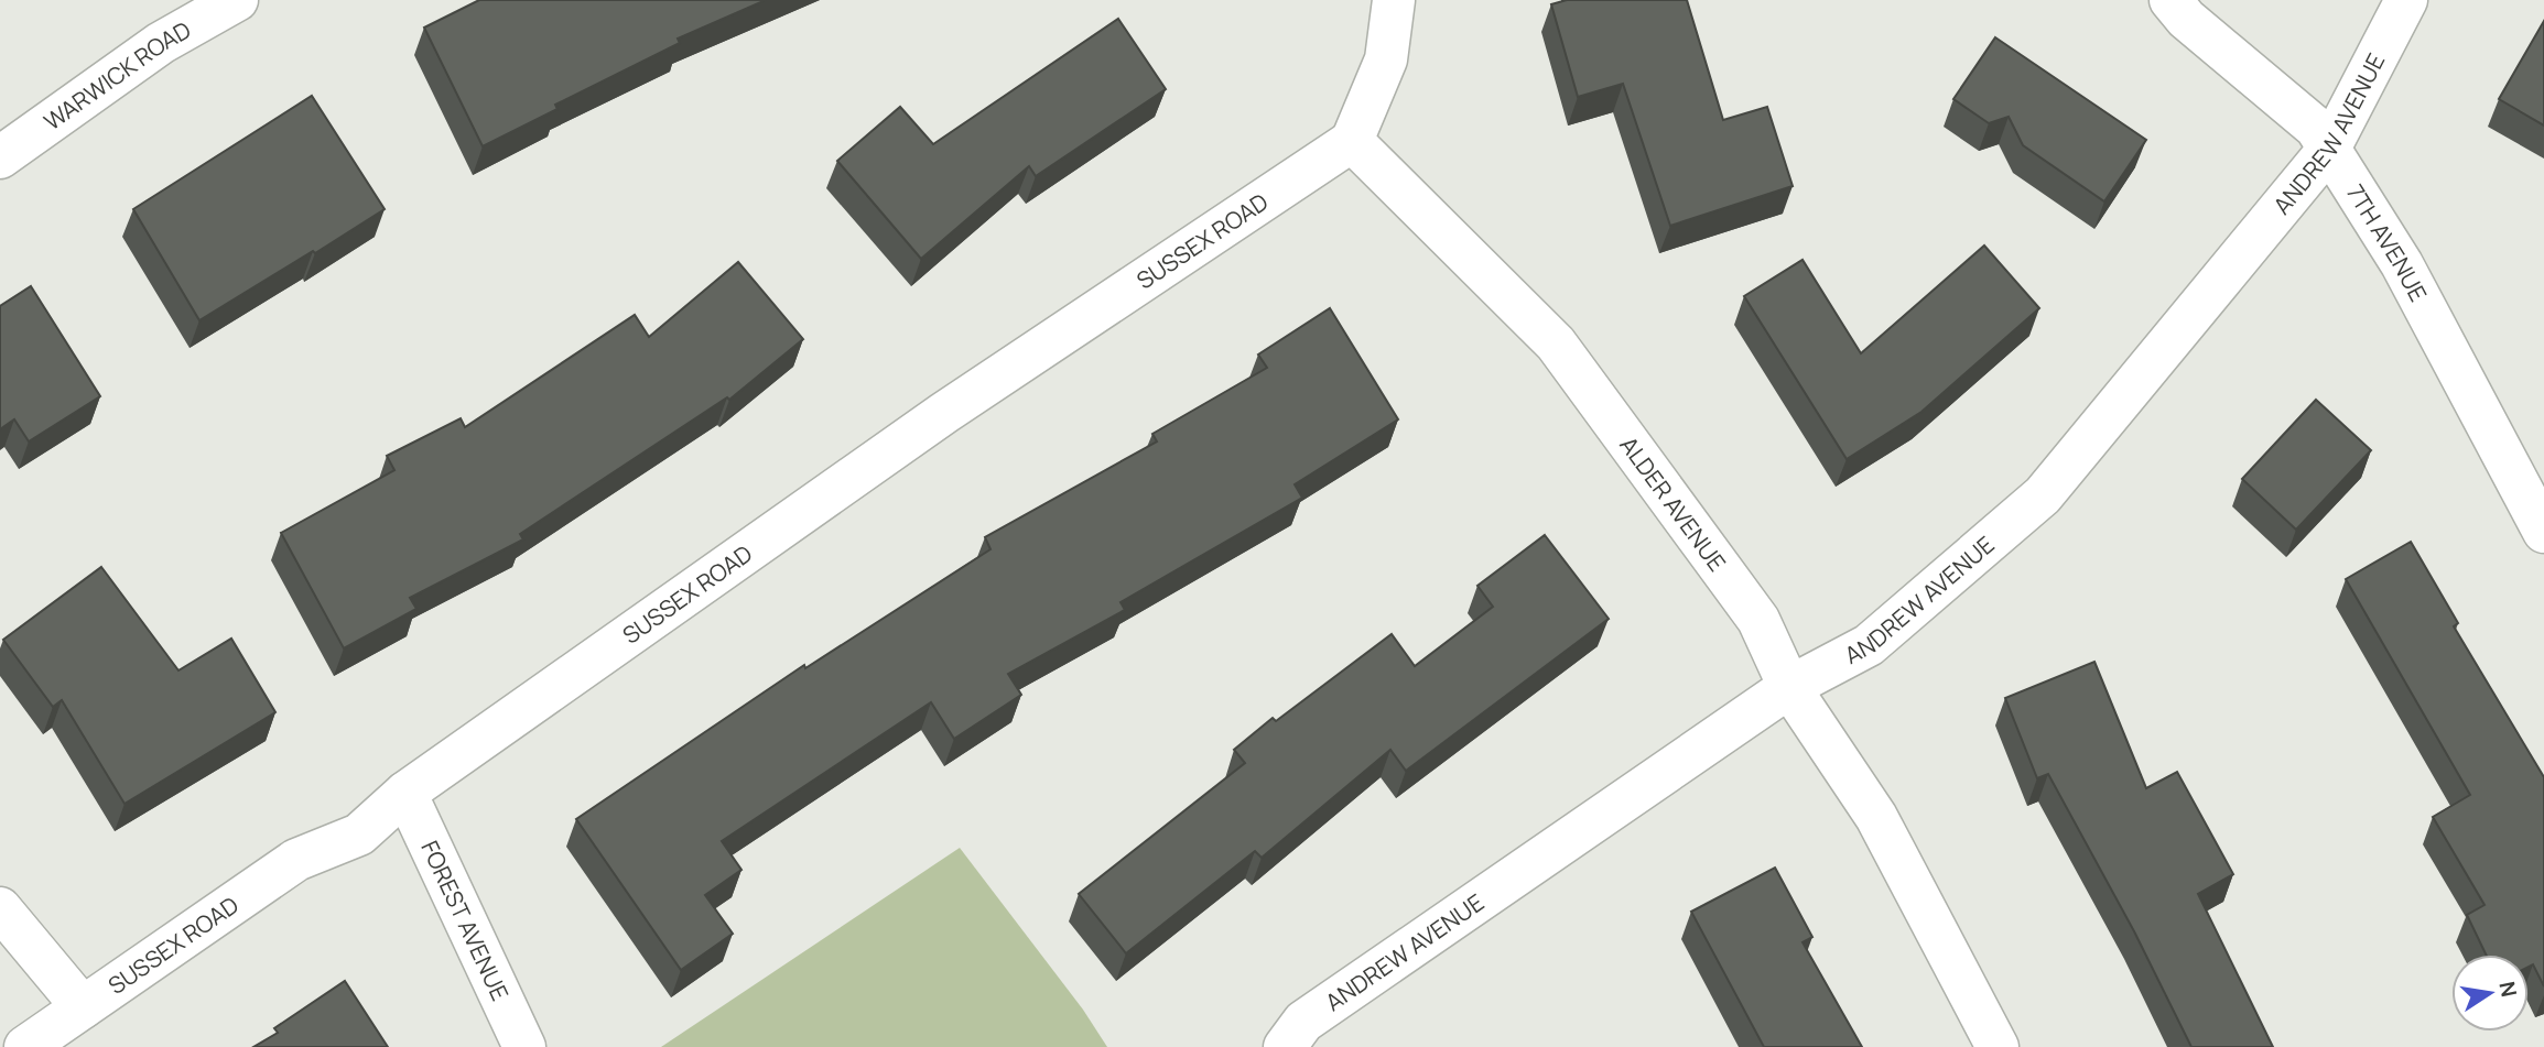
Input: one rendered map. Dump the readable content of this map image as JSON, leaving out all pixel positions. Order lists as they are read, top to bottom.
{
  "streets": {
    "street": [
      "WARWICK ROAD",
      "ANDREW AVENUE",
      "SUSSEX ROAD",
      "7TH AVENUE",
      "ALDER AVENUE",
      "FOREST AVENUE"
    ]
  },
  "crossings": [
    ["ANDREW AVENUE", "7TH AVENUE"],
    ["ANDREW AVENUE", "ALDER AVENUE"],
    ["SUSSEX ROAD", "ALDER AVENUE"],
    ["SUSSEX ROAD", "FOREST AVENUE"]
  ],
  "north": "right"
}
